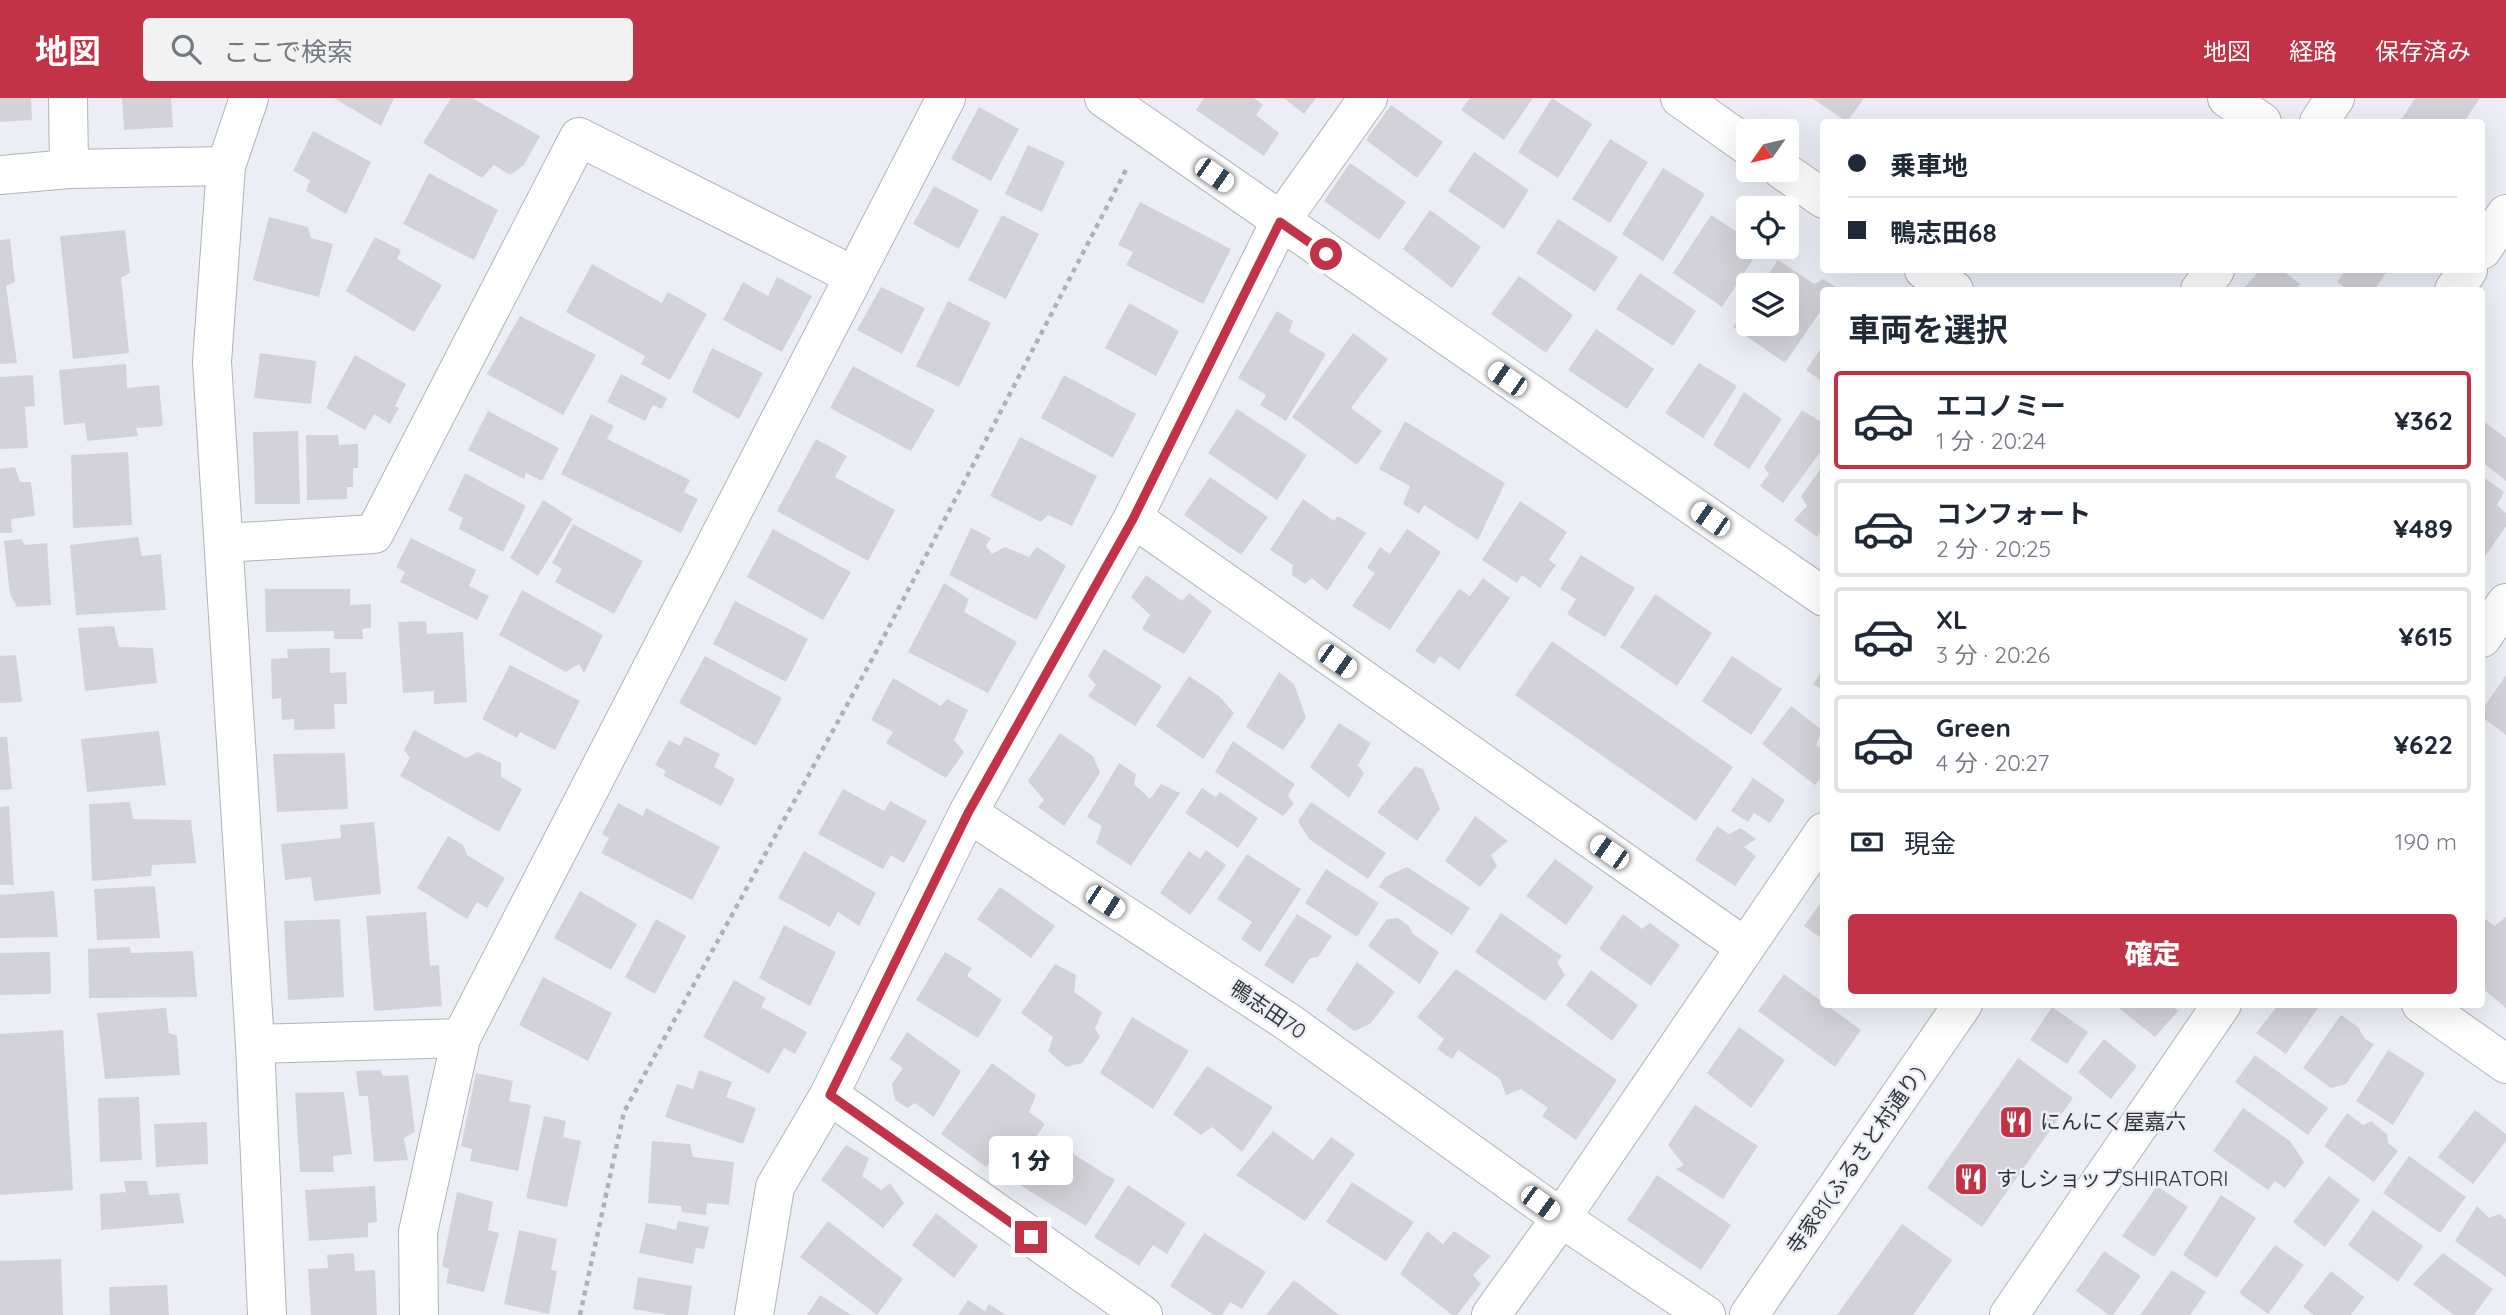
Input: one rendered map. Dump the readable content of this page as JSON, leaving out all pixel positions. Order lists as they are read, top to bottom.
{
  "streets": {
    "street": ["鴨志田70", "寺家81(ふるさと村通り)"]
  },
  "places": {
    "restaurant": ["にんにく屋嘉六", "すしショップSHIRATORI"]
  },
  "north": "bottom left",
  "page": {
    "header": "地図",
    "search": "ここで検索",
    "nav": ["地図", "経路", "保存済み"],
    "banner": ["乗車地", "鴨志田68"],
    "heading": "車両を選択",
    "list": [
      {
        "name": "エコノミー",
        "note": "1 分 · 20:24",
        "value": "¥362"
      },
      {
        "name": "コンフォート",
        "note": "2 分 · 20:25",
        "value": "¥489"
      },
      {
        "name": "XL",
        "note": "3 分 · 20:26",
        "value": "¥615"
      },
      {
        "name": "Green",
        "note": "4 分 · 20:27",
        "value": "¥622"
      }
    ],
    "pay": ["現金", "190 m"],
    "buttons": "確定",
    "bubble": "1 分"
  }
}
